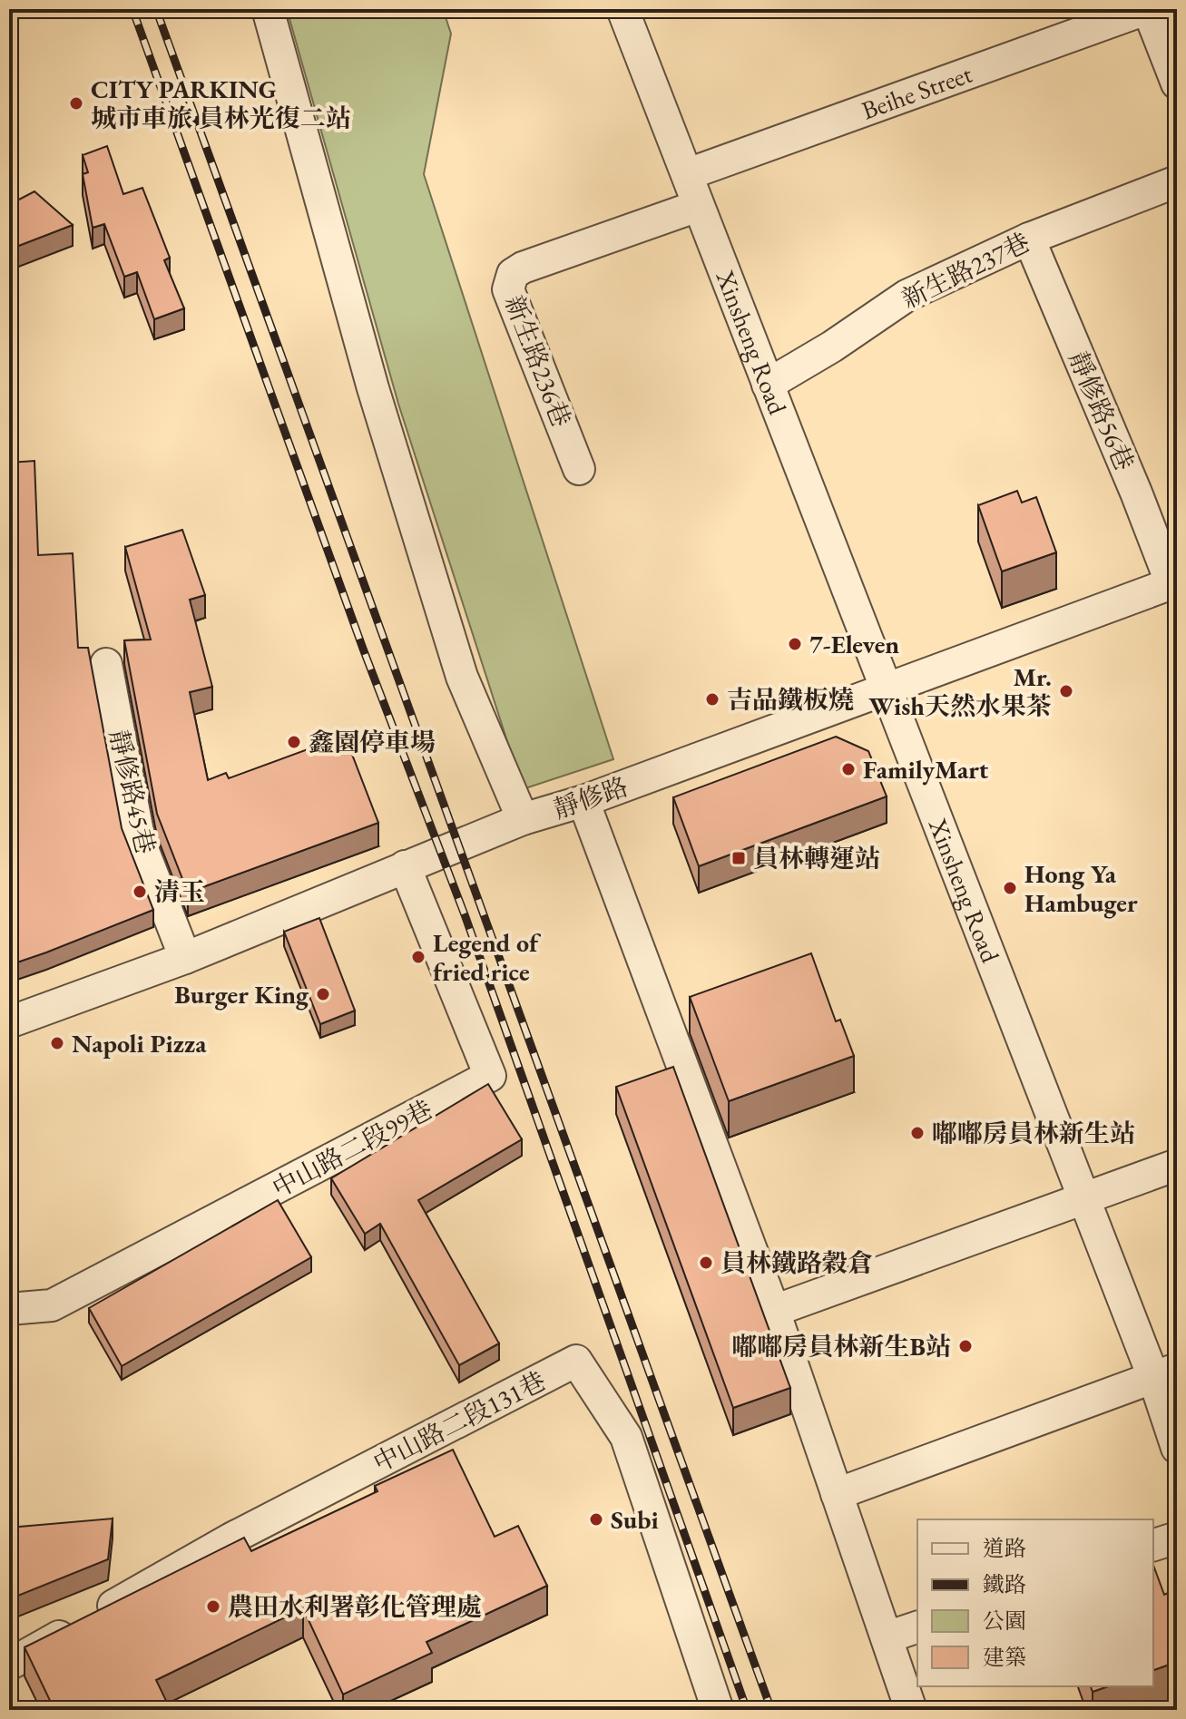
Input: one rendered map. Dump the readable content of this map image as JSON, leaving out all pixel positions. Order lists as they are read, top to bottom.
{
  "streets": {
    "street": [
      "Beihe Street",
      "新生路237巷",
      "Xinsheng Road",
      "新生路236巷",
      "靜修路56巷",
      "靜修路45巷",
      "靜修路",
      "中山路二段99巷",
      "中山路二段131巷"
    ]
  },
  "crossings": [
    ["Beihe Street", "Xinsheng Road"],
    ["新生路237巷", "Xinsheng Road"],
    ["新生路237巷", "靜修路56巷"],
    ["Xinsheng Road", "新生路236巷"],
    ["Xinsheng Road", "靜修路"],
    ["靜修路56巷", "靜修路"],
    ["靜修路45巷", "靜修路"],
    ["靜修路", "中山路二段99巷"]
  ],
  "places": {
    "other": [
      "CITY PARKING 城市車旅 員林光復二站",
      "7-Eleven",
      "Mr. Wish天然水果茶",
      "吉品鐵板燒",
      "鑫園停車場",
      "FamilyMart",
      "Hong Ya Hambuger",
      "清玉",
      "Legend of fried rice",
      "Burger King",
      "Napoli Pizza",
      "嘟嘟房員林新生站",
      "員林鐵路穀倉",
      "嘟嘟房員林新生B站",
      "Subi",
      "農田水利署彰化管理處"
    ],
    "transit": ["員林轉運站"]
  },
  "legend": [
    "道路",
    "鐵路",
    "公園",
    "建築"
  ]
}
